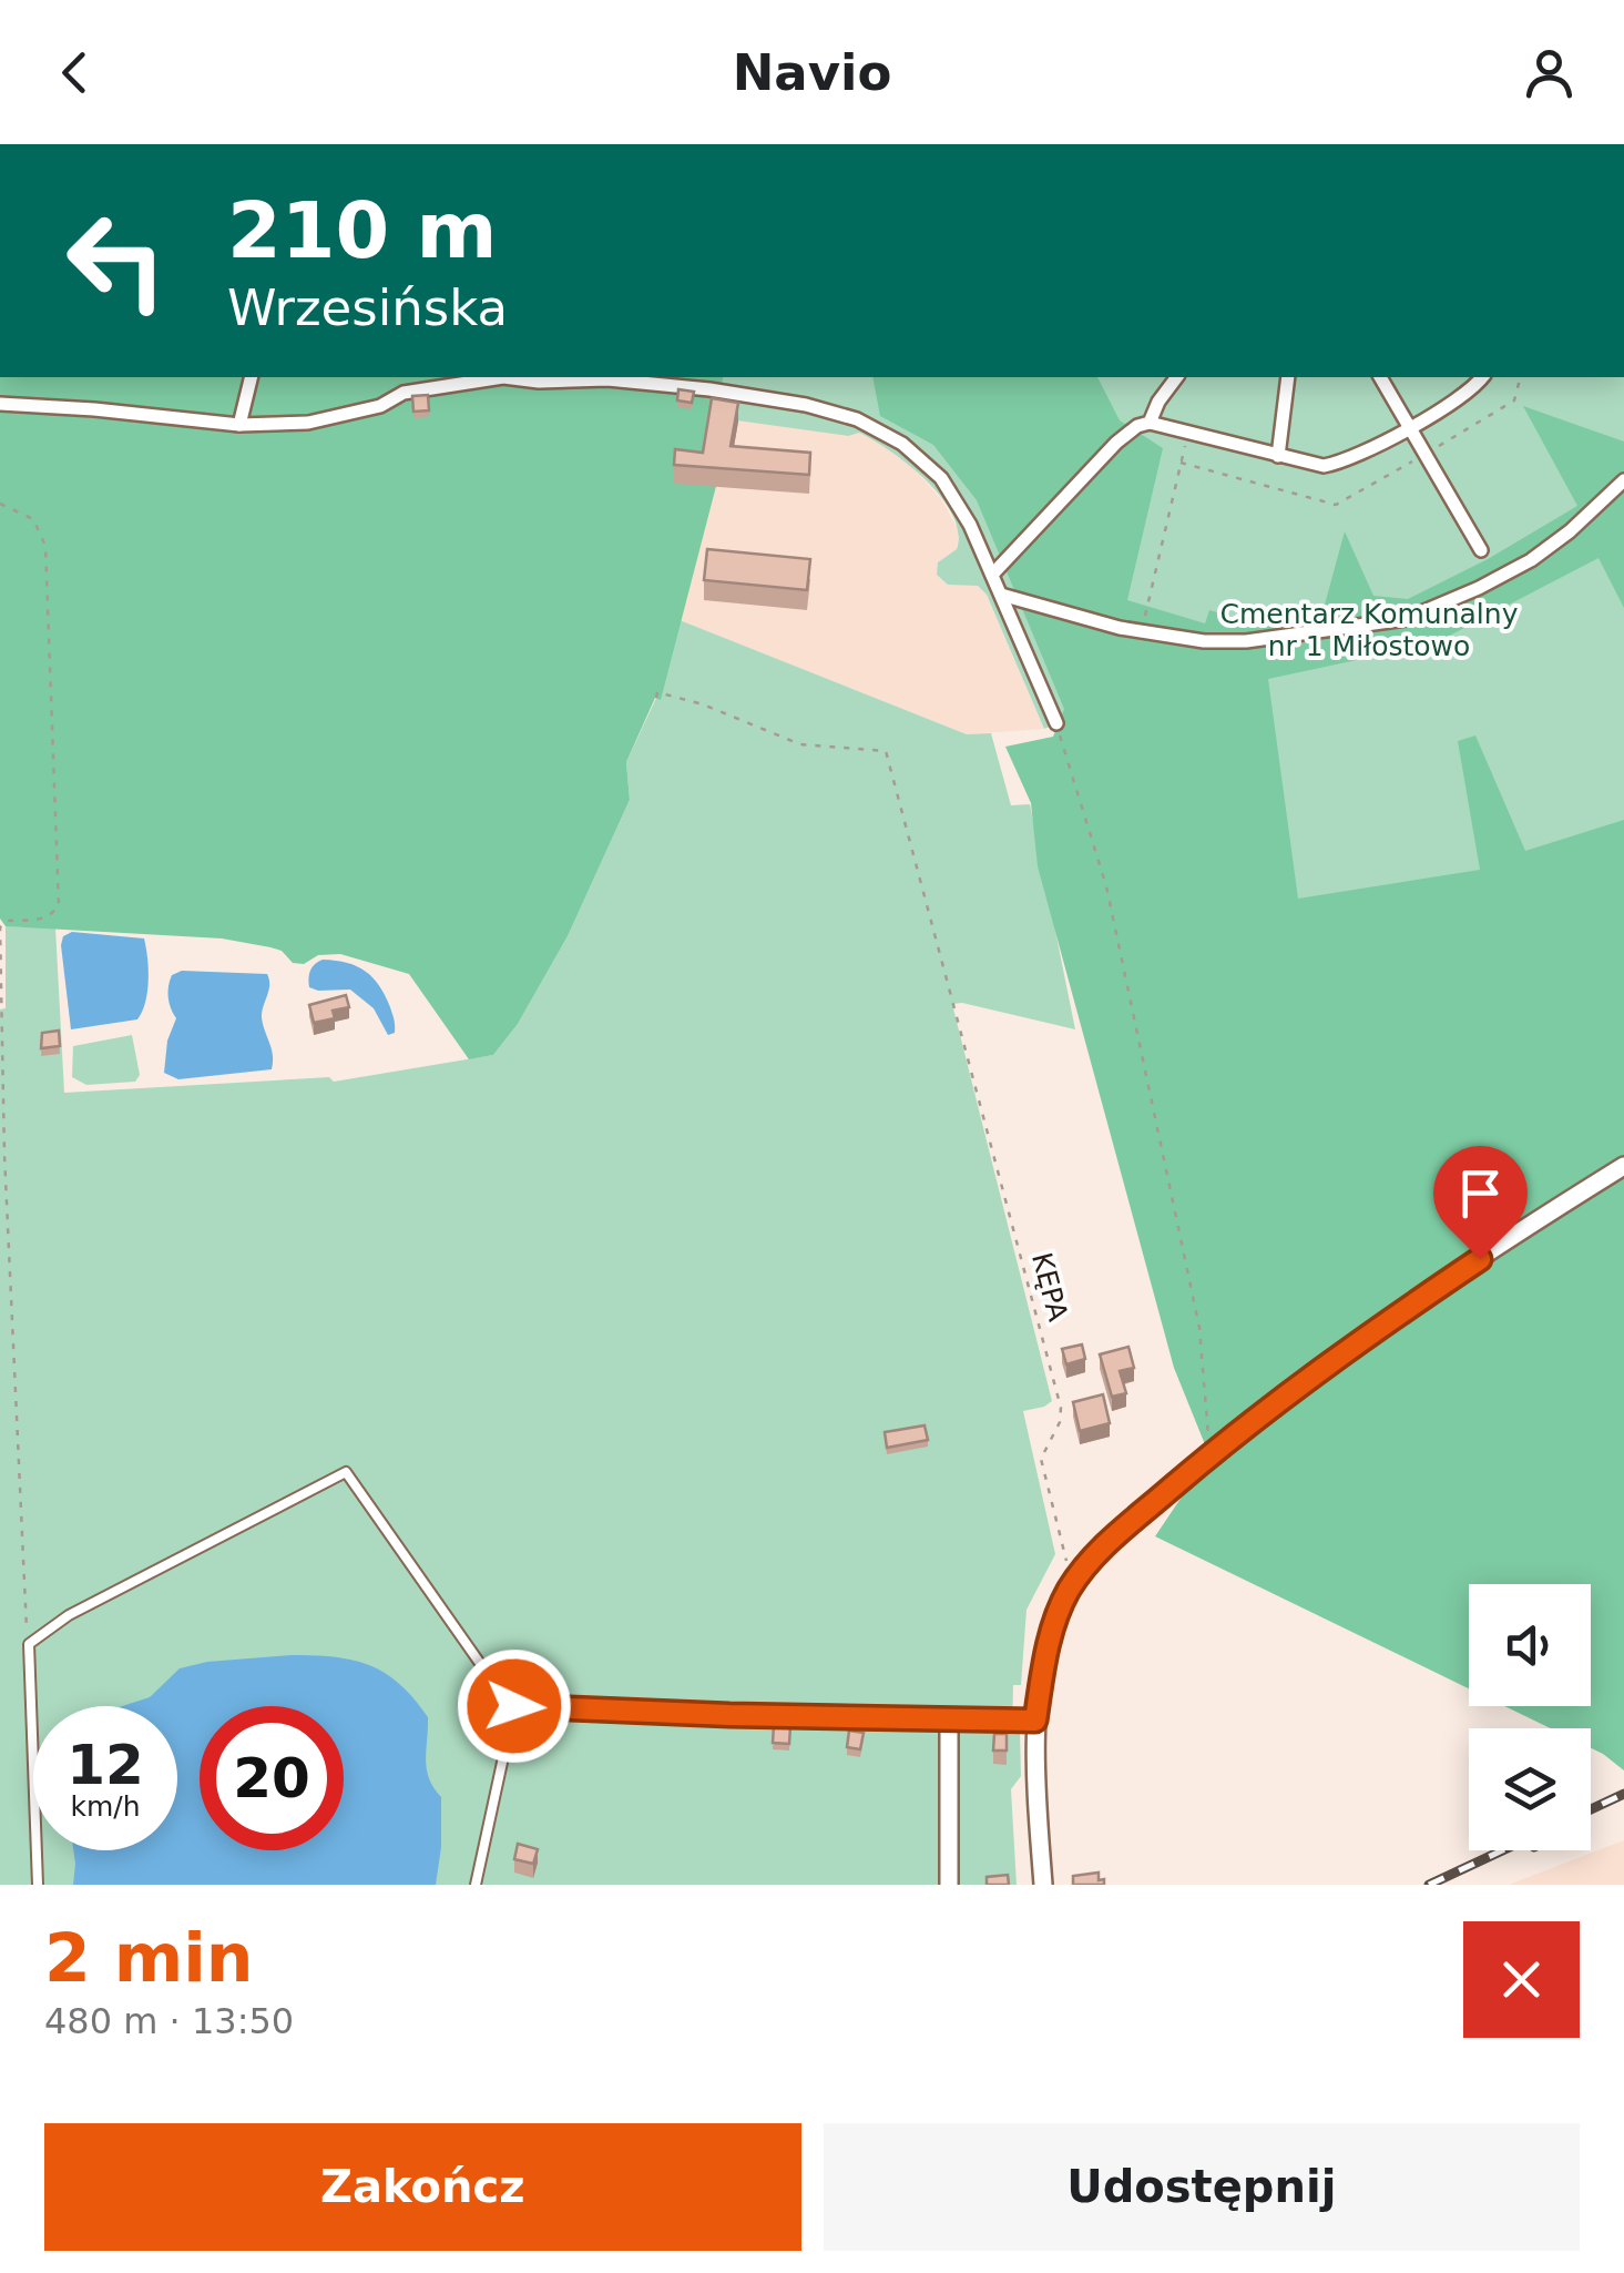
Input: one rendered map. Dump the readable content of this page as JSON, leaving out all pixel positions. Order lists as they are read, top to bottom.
{
  "streets": {
    "path": ["KĘPA"]
  },
  "parks": ["Cmentarz Komunalny nr 1 Miłostowo"],
  "page": {
    "header": "Navio",
    "turn": ["210 m", "Wrzesińska"],
    "speed": "12 km/h",
    "limit": "20",
    "heading": ["2 min", "480 m · 13:50"],
    "buttons": ["Zakończ", "Udostępnij"]
  }
}
